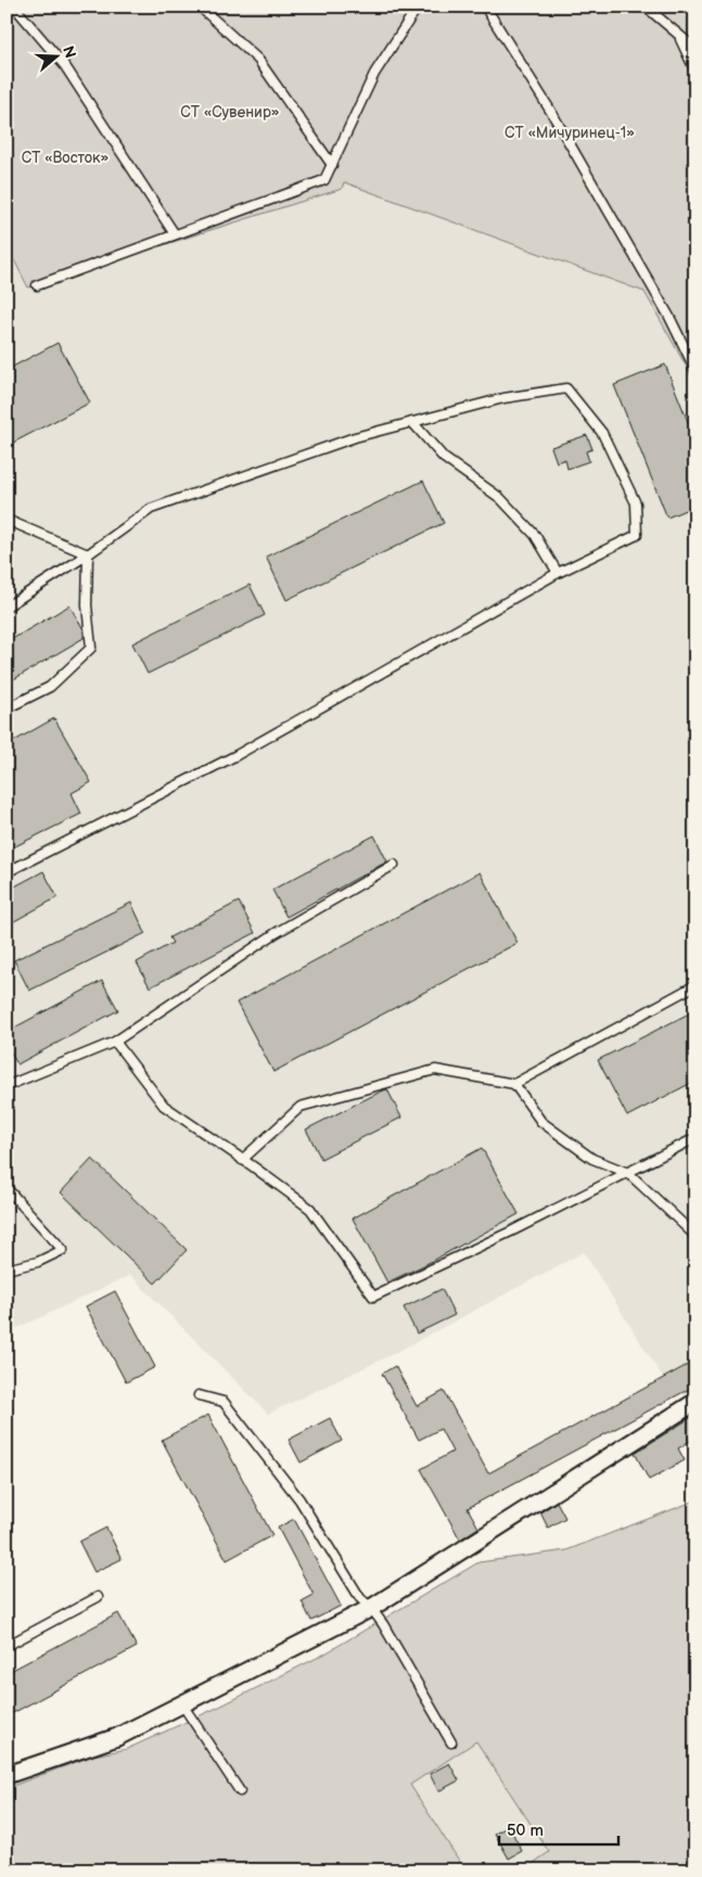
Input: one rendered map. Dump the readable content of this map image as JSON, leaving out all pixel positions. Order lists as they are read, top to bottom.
{
  "parks": ["СТ «Сувенир»", "СТ «Мичуринец-1»", "СТ «Восток»"],
  "scale_bar": "50 m",
  "north": "right"
}
